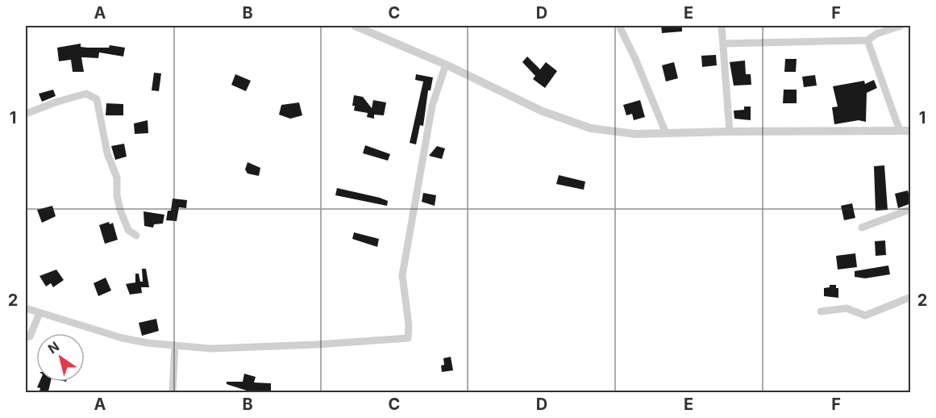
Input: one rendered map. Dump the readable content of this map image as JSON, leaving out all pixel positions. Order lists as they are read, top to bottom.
{
  "north": "top left",
  "grid": {
    "columns": [
      "A",
      "B",
      "C",
      "D",
      "E",
      "F"
    ],
    "rows": ["1", "2"]
  }
}
